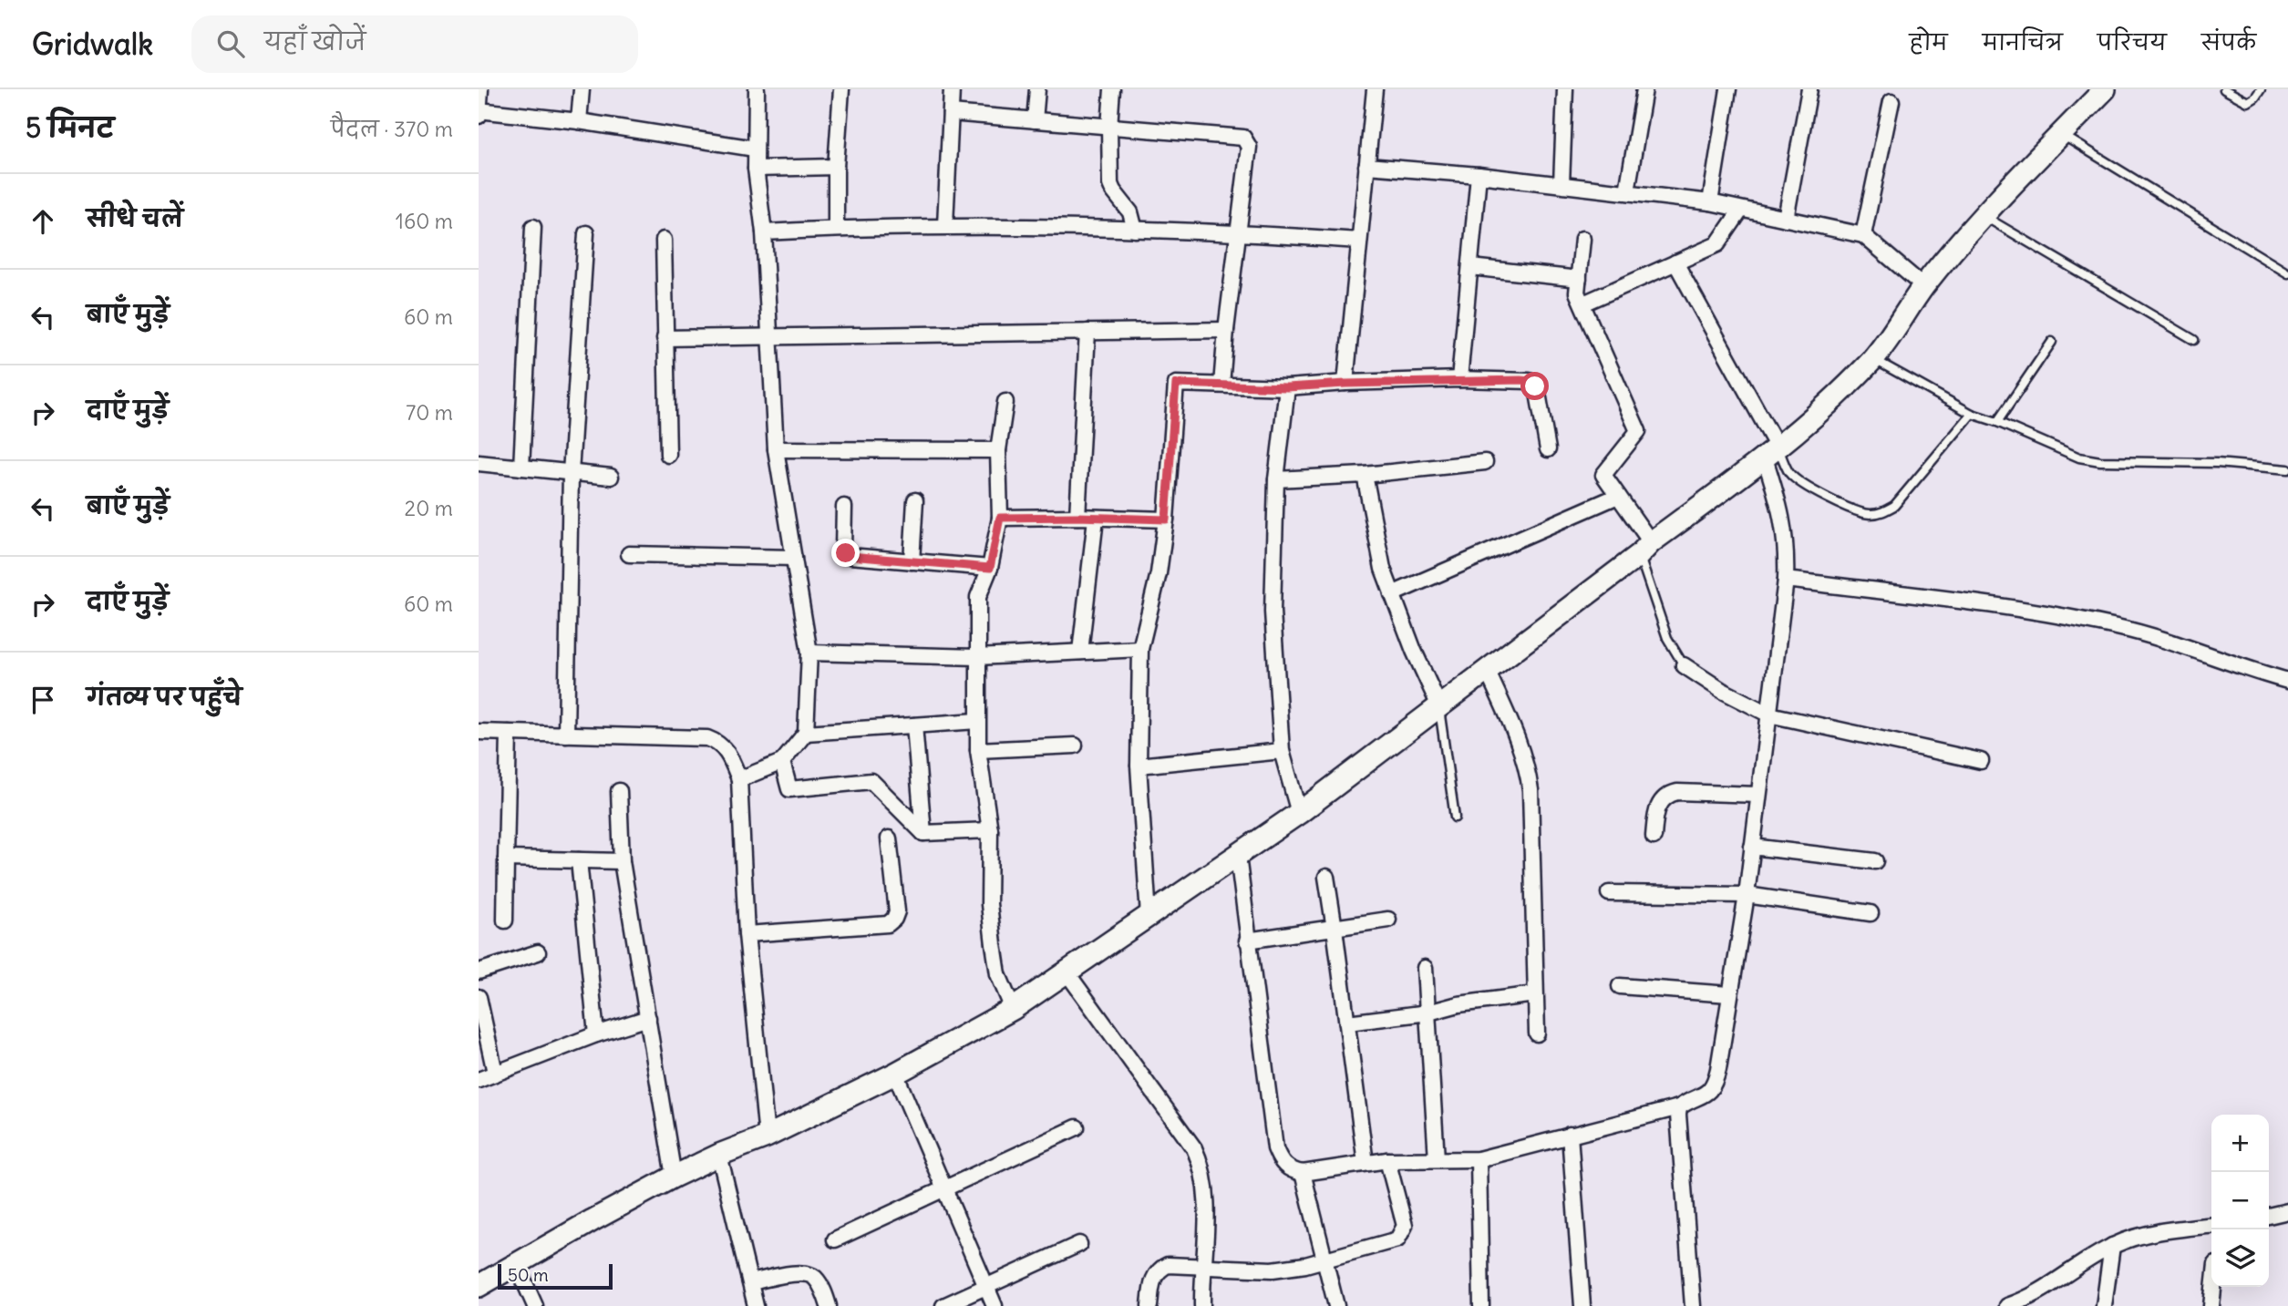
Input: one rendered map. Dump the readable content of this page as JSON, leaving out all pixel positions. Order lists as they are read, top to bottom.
{
  "scale_bar": "50 m",
  "page": {
    "header": "Gridwalk",
    "search": "यहाँ खोजें",
    "nav": [
      "होम",
      "मानचित्र",
      "परिचय",
      "संपर्क"
    ],
    "heading": ["5 मिनट", "पैदल · 370 m"],
    "list": [
      ["सीधे चलें", "160 m"],
      ["बाएँ मुड़ें", "60 m"],
      ["दाएँ मुड़ें", "70 m"],
      ["बाएँ मुड़ें", "20 m"],
      ["दाएँ मुड़ें", "60 m"],
      "गंतव्य पर पहुँचे"
    ],
    "map_buttons": ["+", "−"],
    "scale": "50 m"
  }
}
